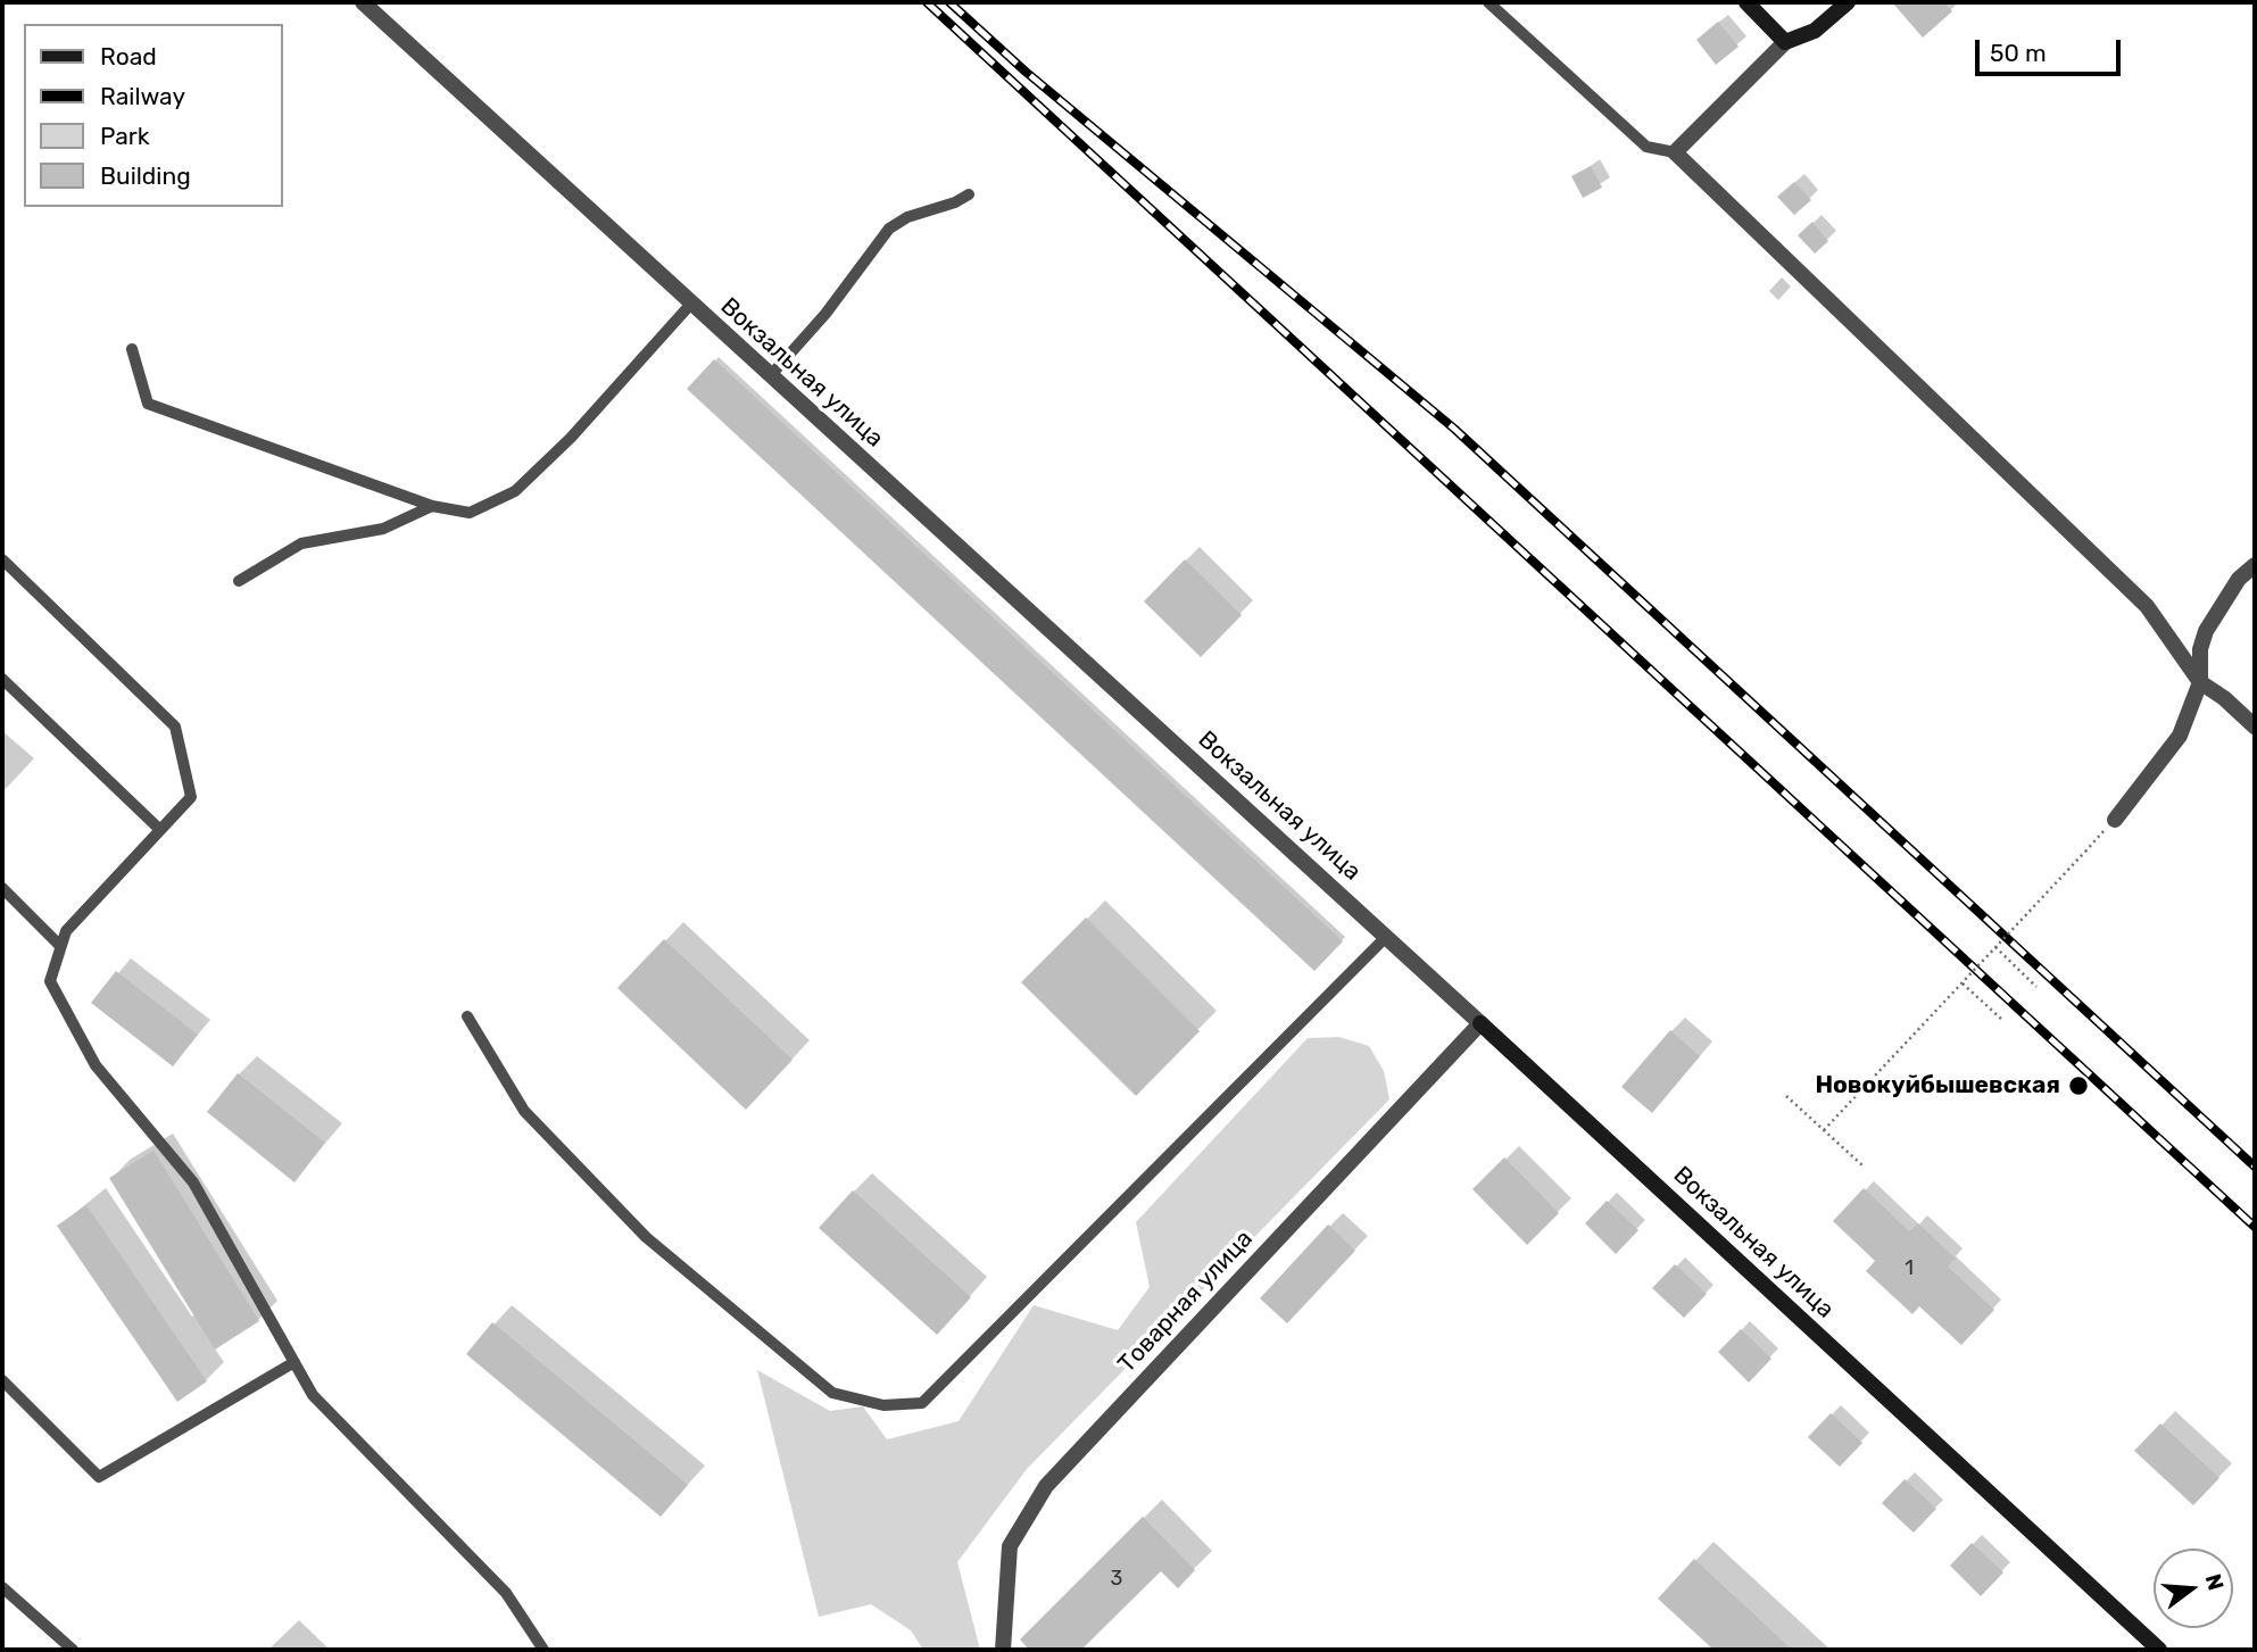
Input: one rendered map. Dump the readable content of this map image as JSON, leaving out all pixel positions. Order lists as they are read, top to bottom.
{
  "streets": {
    "street": ["Вокзальная улица", "Товарная улица"]
  },
  "crossings": [
    ["Вокзальная улица", "Товарная улица"]
  ],
  "places": ["Новокуйбышевская"],
  "house_numbers": ["1", "3"],
  "legend": [
    "Road",
    "Railway",
    "Park",
    "Building"
  ],
  "scale_bar": "50 m",
  "north": "right"
}
